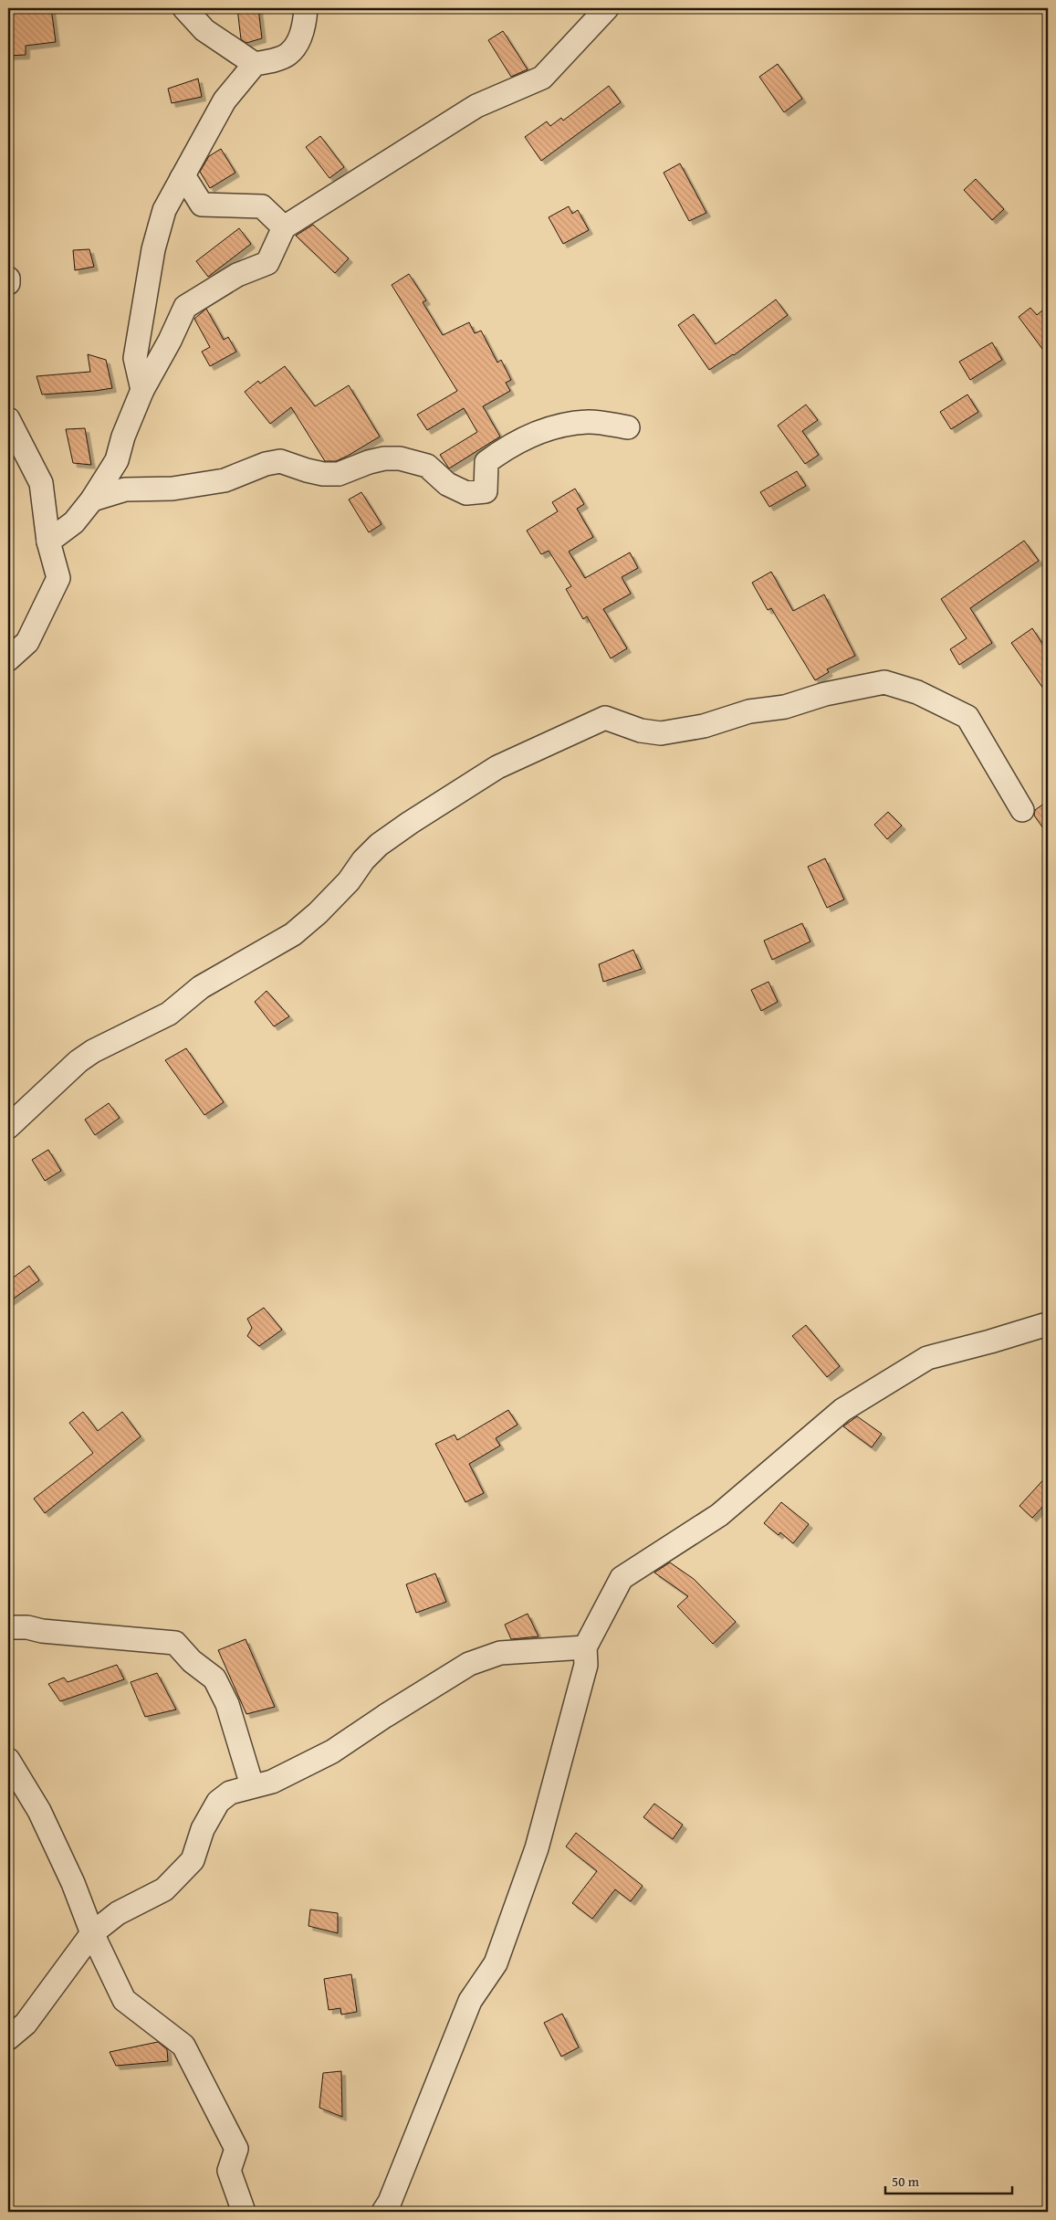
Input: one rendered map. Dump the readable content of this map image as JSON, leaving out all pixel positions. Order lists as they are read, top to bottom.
{
  "scale_bar": "50 m"
}
